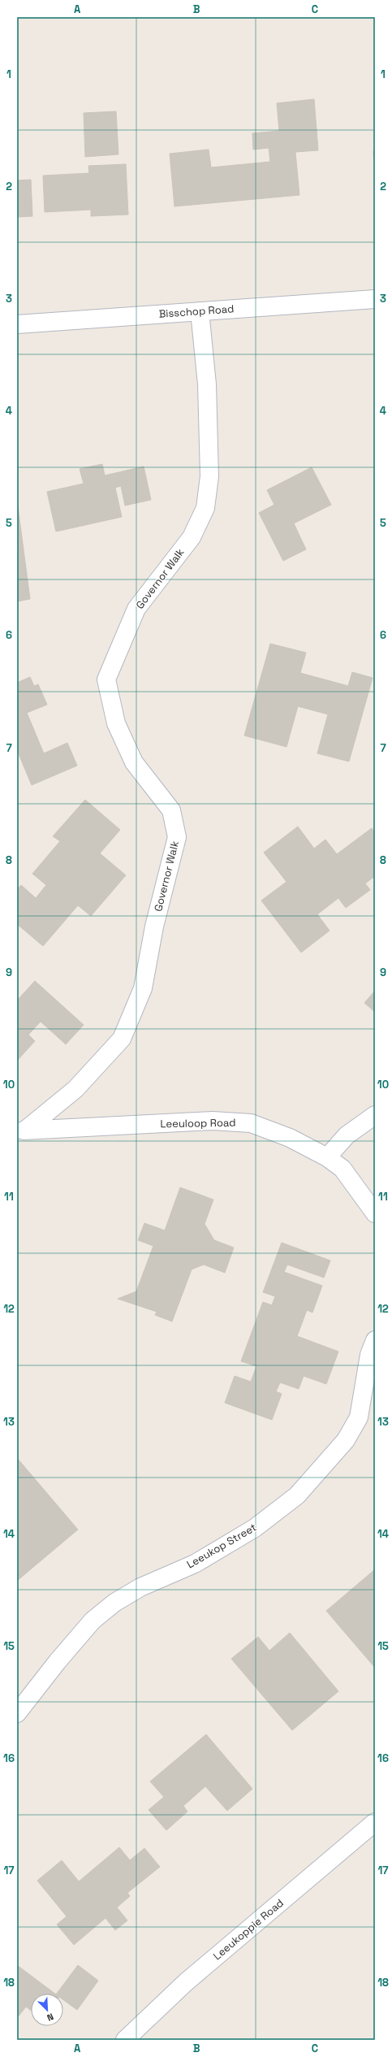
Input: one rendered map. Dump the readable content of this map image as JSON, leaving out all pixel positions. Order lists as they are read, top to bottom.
{
  "streets": {
    "street": [
      "Bisschop Road",
      "Governor Walk",
      "Leeuloop Road",
      "Leeukop Street",
      "Leeukoppie Road"
    ]
  },
  "crossings": [
    ["Bisschop Road", "Governor Walk"],
    ["Governor Walk", "Leeuloop Road"]
  ],
  "north": "bottom right",
  "grid": {
    "columns": ["A", "B", "C"],
    "rows": [
      "1",
      "2",
      "3",
      "4",
      "5",
      "6",
      "7",
      "8",
      "9",
      "10",
      "11",
      "12",
      "13",
      "14",
      "15",
      "16",
      "17",
      "18"
    ]
  }
}
